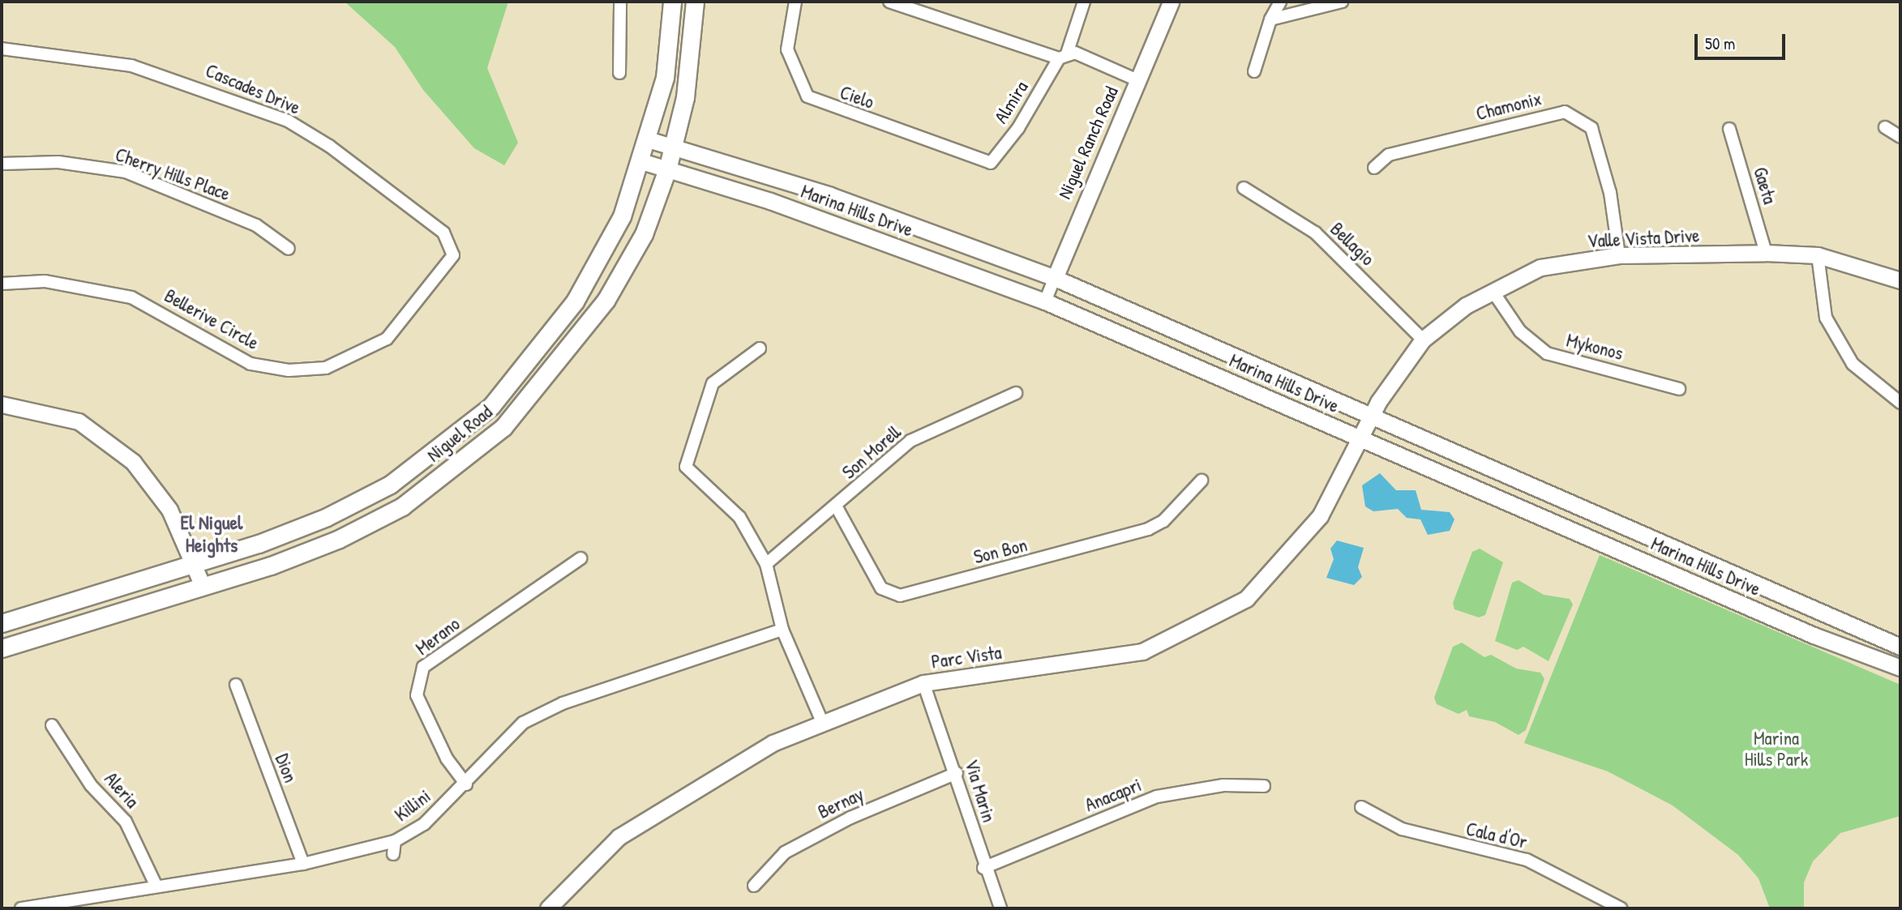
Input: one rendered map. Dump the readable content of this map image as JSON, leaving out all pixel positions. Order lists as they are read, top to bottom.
{
  "streets": {
    "main road": ["Niguel Road"],
    "street": [
      "Cascades Drive",
      "Cielo",
      "Almira",
      "Chamonix",
      "Niguel Ranch Road",
      "Cherry Hills Place",
      "Gaeta",
      "Marina Hills Drive",
      "Valle Vista Drive",
      "Bellagio",
      "Bellerive Circle",
      "Mykonos",
      "Son Morell",
      "Son Bon",
      "Merano",
      "Parc Vista",
      "Dion",
      "Aleria",
      "Via Marin",
      "Anacapri",
      "Bernay",
      "Killini",
      "Cala d'Or"
    ]
  },
  "crossings": [
    ["Cascades Drive", "Bellerive Circle"],
    ["Cielo", "Almira"],
    ["Chamonix", "Valle Vista Drive"],
    ["Niguel Ranch Road", "Marina Hills Drive"],
    ["Gaeta", "Valle Vista Drive"],
    ["Marina Hills Drive", "Valle Vista Drive"],
    ["Marina Hills Drive", "Niguel Road"],
    ["Marina Hills Drive", "Parc Vista"],
    ["Valle Vista Drive", "Bellagio"],
    ["Valle Vista Drive", "Mykonos"],
    ["Valle Vista Drive", "Parc Vista"],
    ["Son Morell", "Son Bon"],
    ["Merano", "Killini"],
    ["Parc Vista", "Via Marin"],
    ["Dion", "Killini"],
    ["Aleria", "Killini"],
    ["Via Marin", "Anacapri"],
    ["Via Marin", "Bernay"]
  ],
  "districts": ["El Niguel Heights"],
  "parks": ["Marina Hills Park"],
  "scale_bar": "50 m"
}
